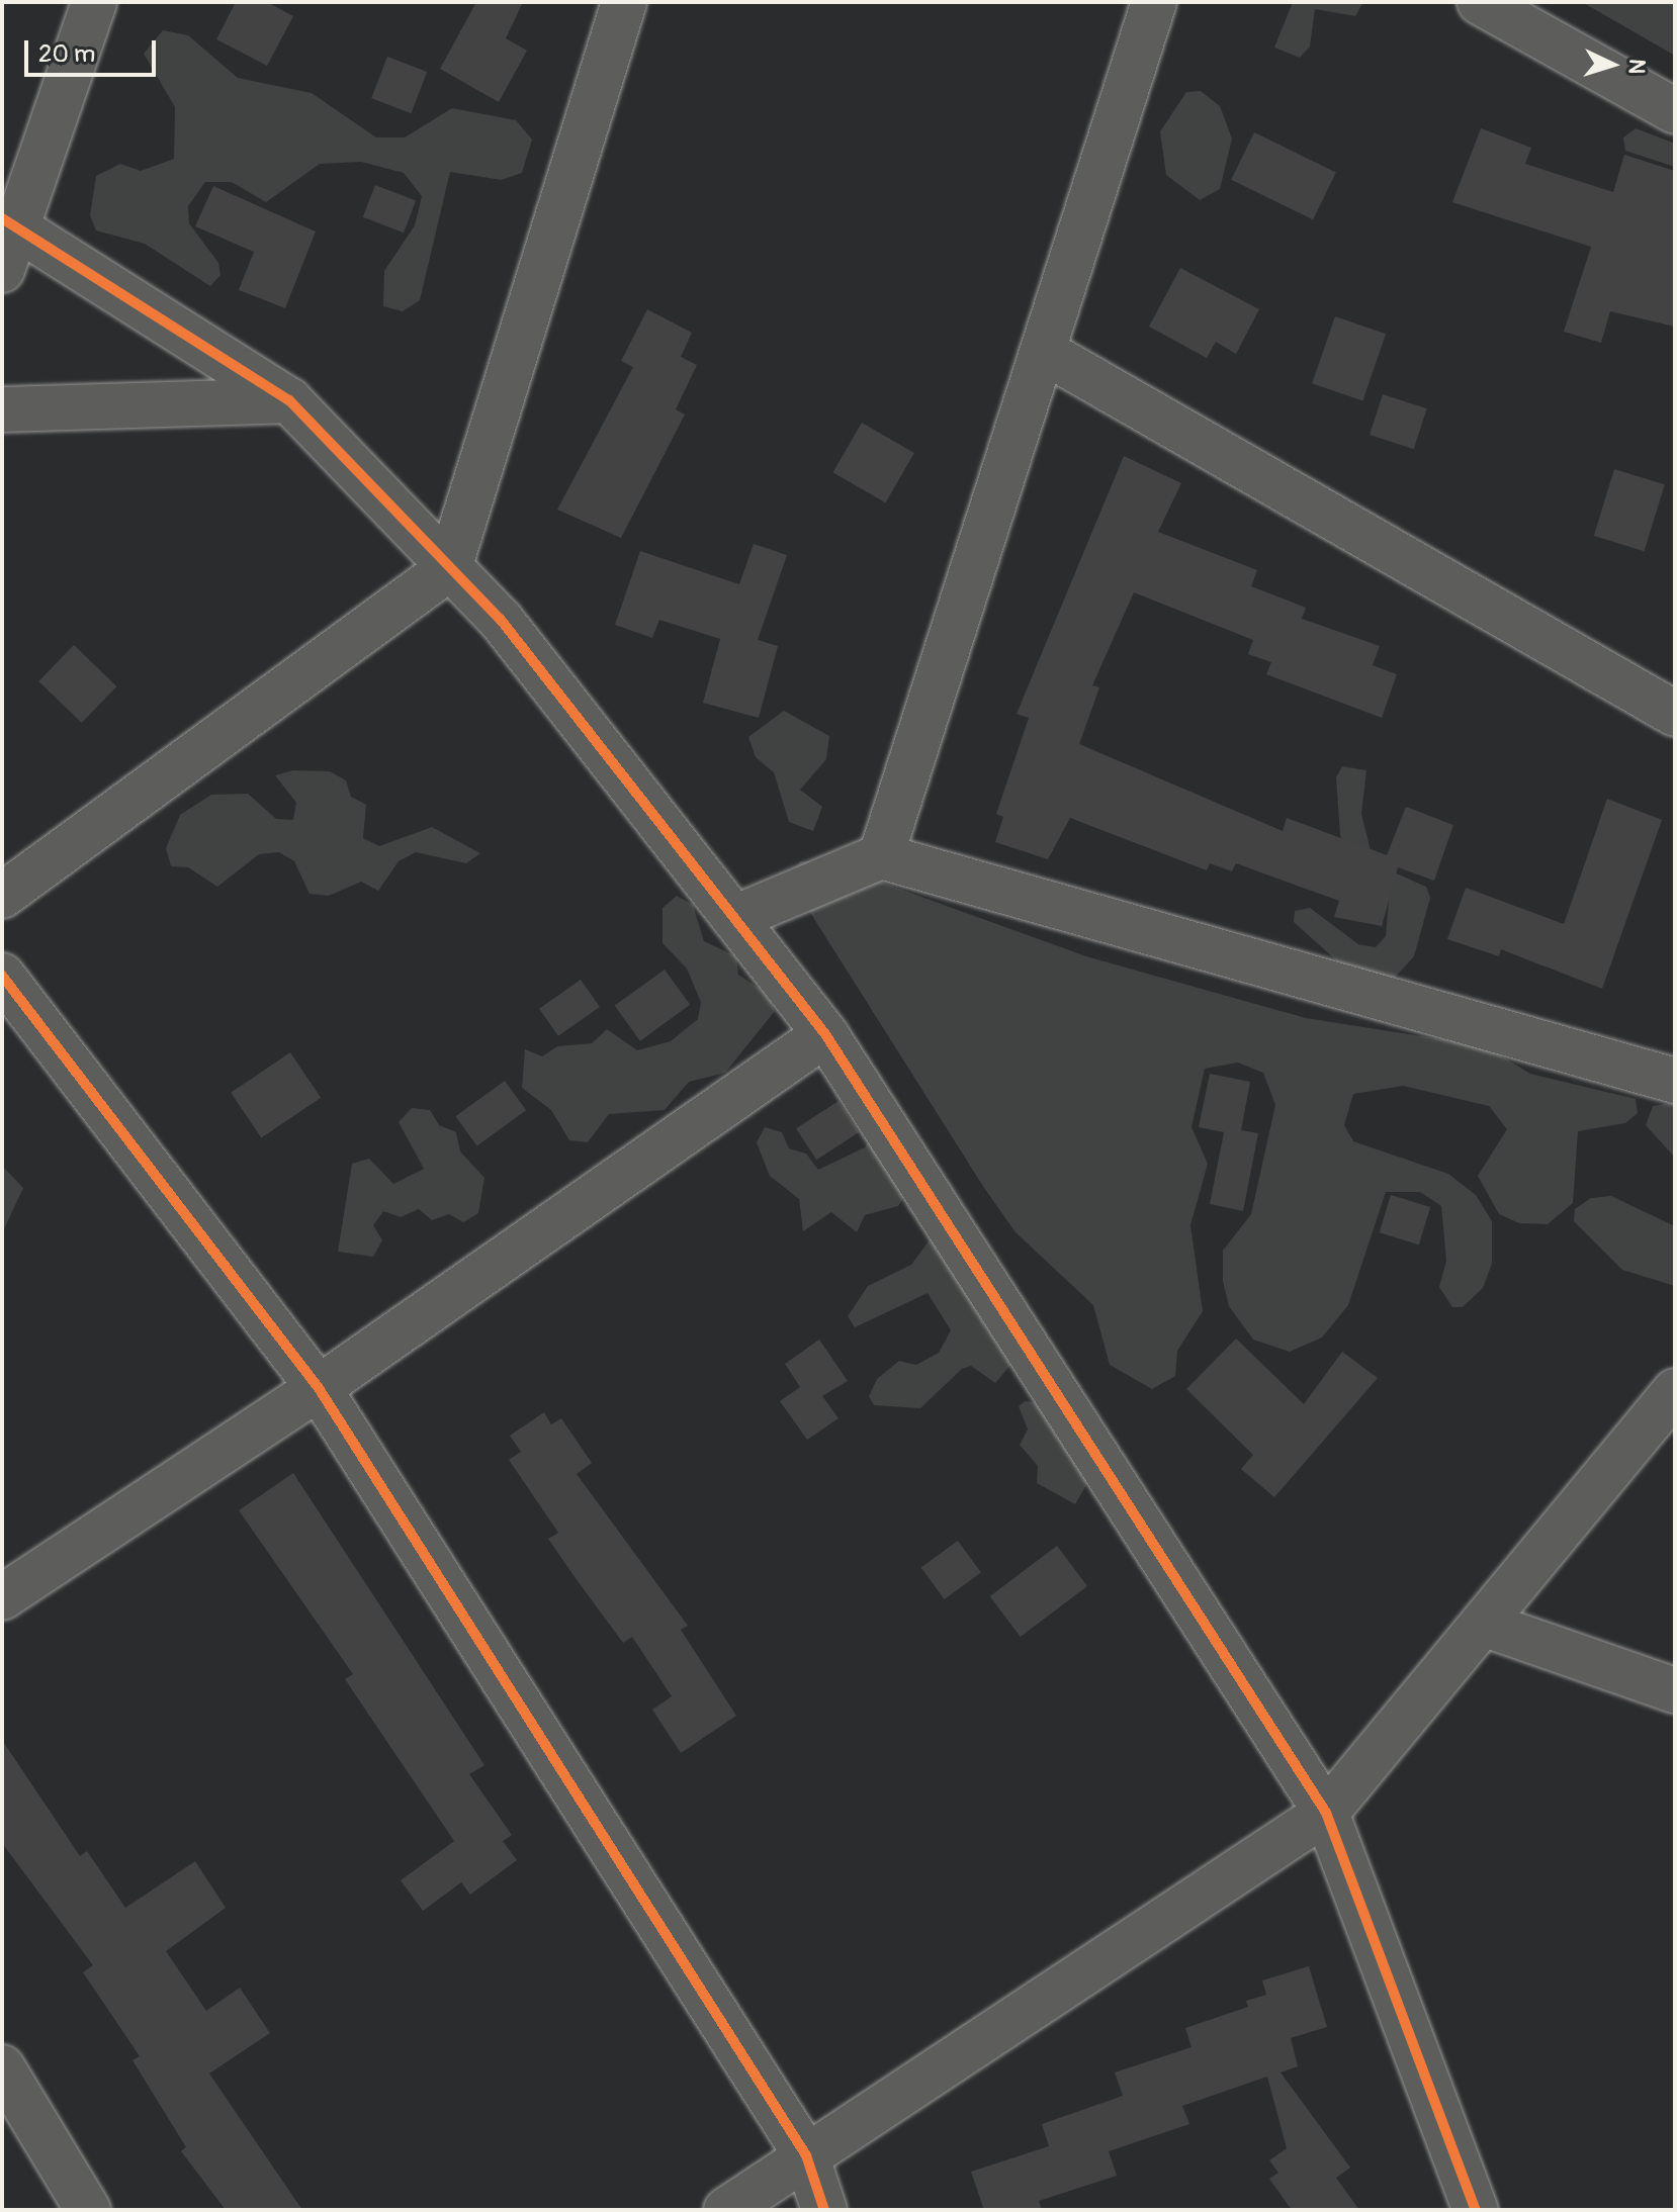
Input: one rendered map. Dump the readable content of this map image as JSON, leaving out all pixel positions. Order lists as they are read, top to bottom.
{
  "scale_bar": "20 m",
  "north": "right"
}
